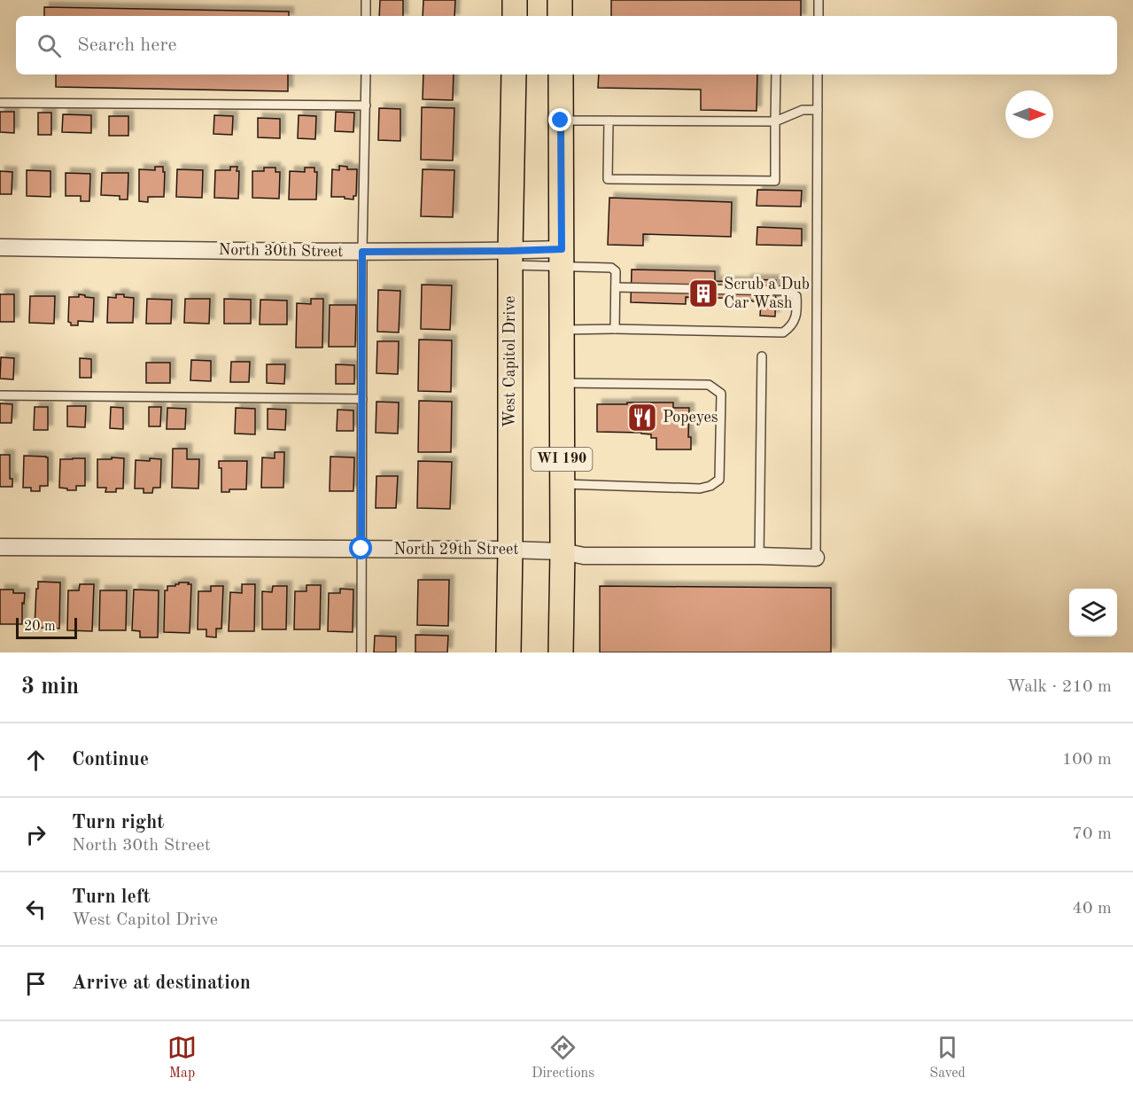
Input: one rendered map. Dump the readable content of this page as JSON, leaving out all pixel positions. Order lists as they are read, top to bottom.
{
  "streets": {
    "main road": ["West Capitol Drive", "WI 190"],
    "street": ["North 30th Street", "North 29th Street"]
  },
  "crossings": [
    ["North 30th Street", "West Capitol Drive"],
    ["North 30th Street", "WI 190"],
    ["West Capitol Drive", "North 29th Street"],
    ["WI 190", "North 29th Street"]
  ],
  "places": {
    "building": ["Scrub a Dub Car Wash"],
    "restaurant": ["Popeyes"]
  },
  "scale_bar": "20 m",
  "north": "right",
  "page": {
    "search": "Search here",
    "scale": "20 m",
    "heading": ["3 min", "Walk · 210 m"],
    "list": [
      ["Continue", "100 m"],
      ["Turn right", "North 30th Street", "70 m"],
      ["Turn left", "West Capitol Drive", "40 m"],
      "Arrive at destination"
    ],
    "nav": ["Map", "Directions", "Saved"]
  }
}
